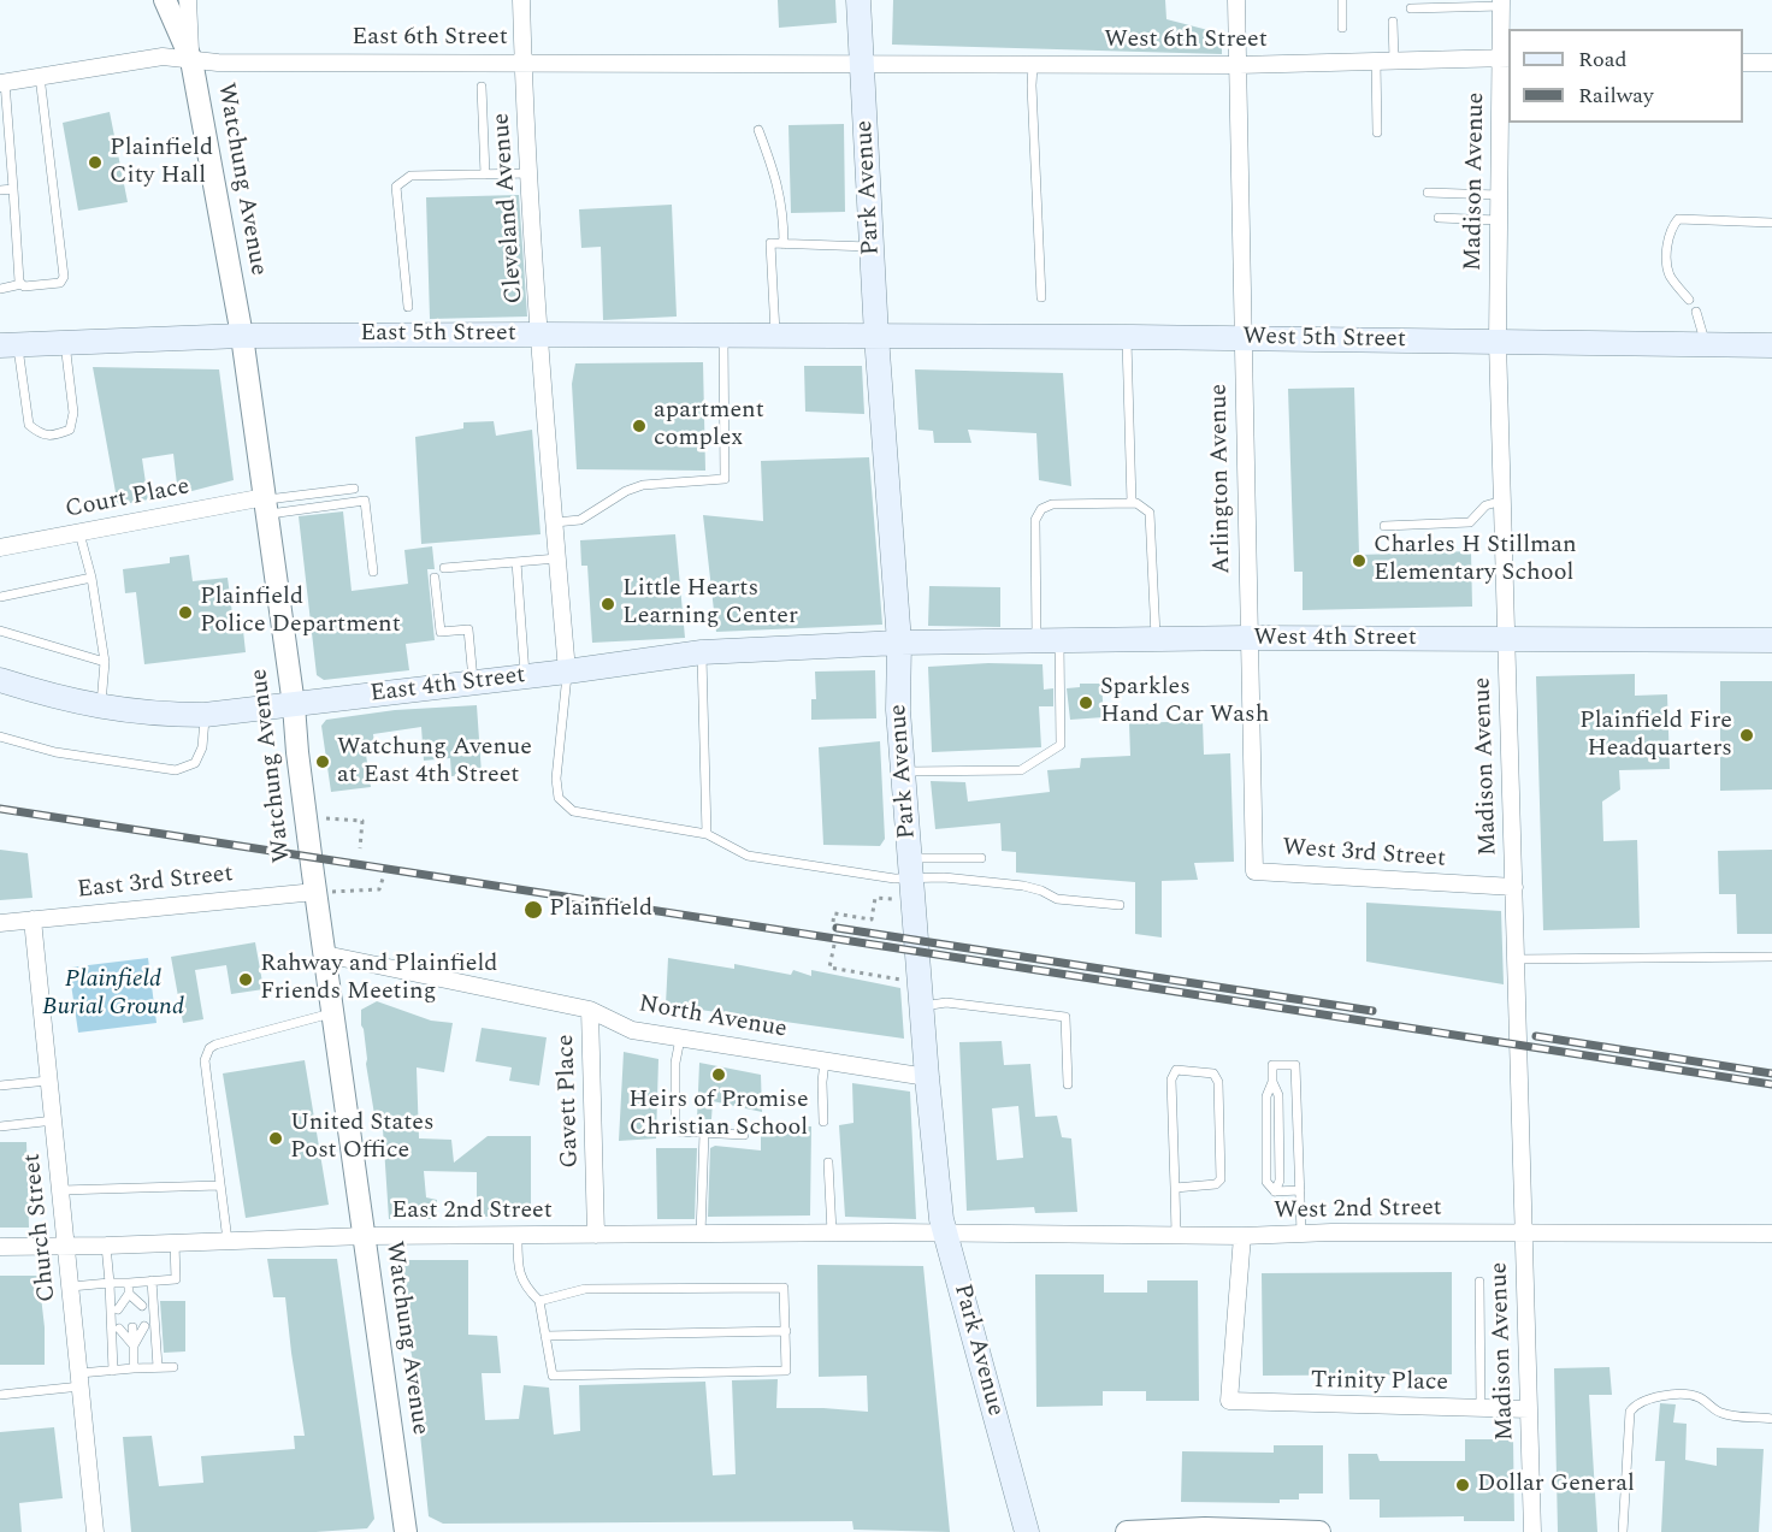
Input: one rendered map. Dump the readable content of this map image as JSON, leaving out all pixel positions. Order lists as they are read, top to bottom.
{
  "streets": {
    "main road": [
      "Park Avenue",
      "East 5th Street",
      "West 5th Street",
      "West 4th Street",
      "East 4th Street"
    ],
    "street": [
      "East 6th Street",
      "West 6th Street",
      "Watchung Avenue",
      "Madison Avenue",
      "Cleveland Avenue",
      "Arlington Avenue",
      "Court Place",
      "West 3rd Street",
      "East 3rd Street",
      "North Avenue",
      "Gavett Place",
      "West 2nd Street",
      "East 2nd Street",
      "Church Street",
      "Trinity Place"
    ]
  },
  "crossings": [
    ["East 6th Street", "West 6th Street"],
    ["East 6th Street", "Watchung Avenue"],
    ["East 6th Street", "Park Avenue"],
    ["East 6th Street", "Cleveland Avenue"],
    ["West 6th Street", "Madison Avenue"],
    ["West 6th Street", "Park Avenue"],
    ["West 6th Street", "Arlington Avenue"],
    ["Watchung Avenue", "East 5th Street"],
    ["Watchung Avenue", "Court Place"],
    ["Watchung Avenue", "East 4th Street"],
    ["Watchung Avenue", "East 3rd Street"],
    ["Watchung Avenue", "North Avenue"],
    ["Watchung Avenue", "East 2nd Street"],
    ["Madison Avenue", "West 5th Street"],
    ["Madison Avenue", "West 4th Street"],
    ["Madison Avenue", "West 3rd Street"],
    ["Madison Avenue", "West 2nd Street"],
    ["Madison Avenue", "Trinity Place"],
    ["Park Avenue", "East 5th Street"],
    ["Park Avenue", "West 5th Street"],
    ["Park Avenue", "West 4th Street"],
    ["Park Avenue", "East 4th Street"],
    ["Park Avenue", "North Avenue"],
    ["Park Avenue", "West 2nd Street"],
    ["Park Avenue", "East 2nd Street"],
    ["Cleveland Avenue", "East 5th Street"],
    ["Cleveland Avenue", "East 4th Street"],
    ["East 5th Street", "West 5th Street"],
    ["West 5th Street", "Arlington Avenue"],
    ["Arlington Avenue", "West 4th Street"],
    ["Arlington Avenue", "West 3rd Street"],
    ["West 4th Street", "East 4th Street"],
    ["East 3rd Street", "Church Street"],
    ["North Avenue", "Gavett Place"],
    ["Gavett Place", "East 2nd Street"],
    ["West 2nd Street", "East 2nd Street"],
    ["West 2nd Street", "Trinity Place"],
    ["East 2nd Street", "Church Street"]
  ],
  "parks": ["Plainfield Burial Ground"],
  "places": [
    "Plainfield City Hall",
    "apartment complex",
    "Charles H Stillman Elementary School",
    "Little Hearts Learning Center",
    "Plainfield Police Department",
    "Sparkles Hand Car Wash",
    "Plainfield Fire Headquarters",
    "Watchung Avenue at East 4th Street",
    "Plainfield",
    "Rahway and Plainfield Friends Meeting",
    "Heirs of Promise Christian School",
    "United States Post Office",
    "Dollar General"
  ],
  "legend": ["Road", "Railway"]
}
